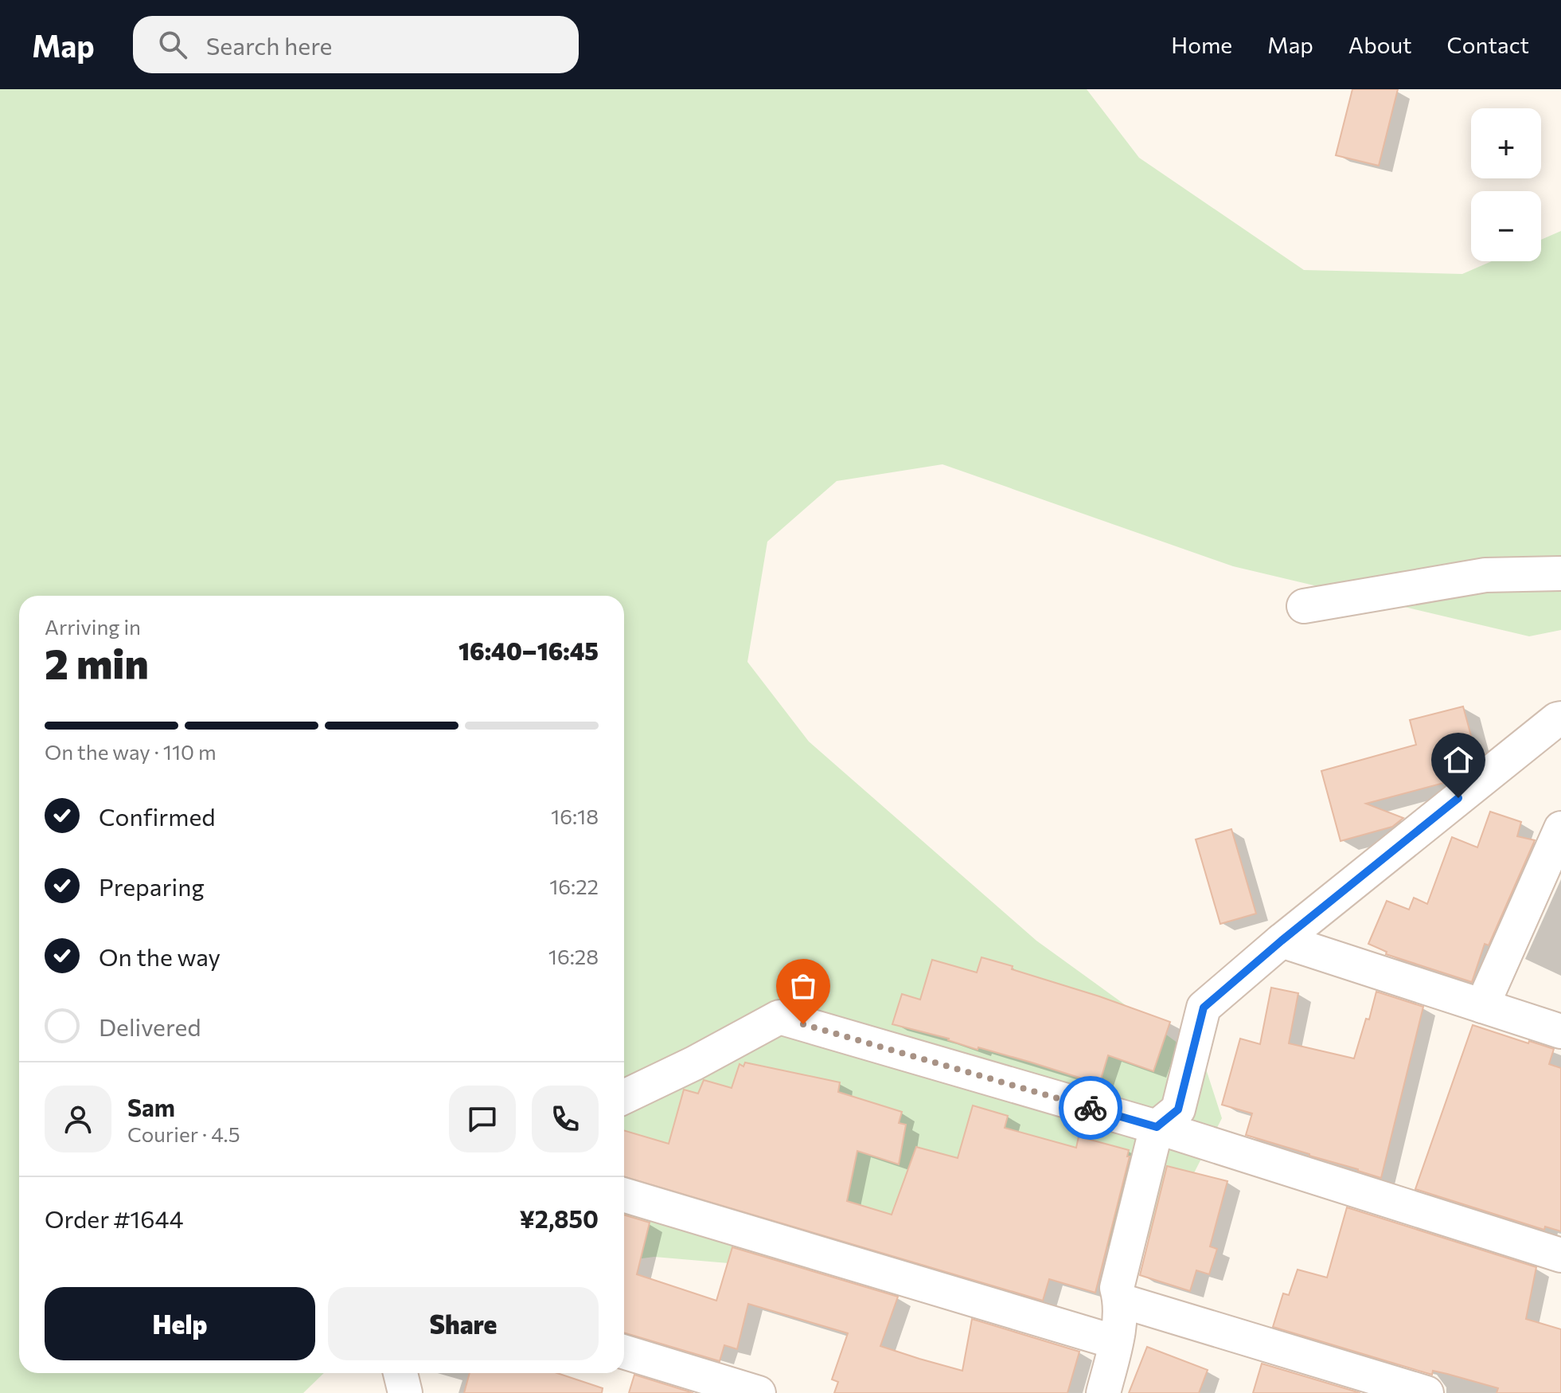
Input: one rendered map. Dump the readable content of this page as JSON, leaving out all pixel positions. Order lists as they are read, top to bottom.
{
  "page": {
    "header": "Map",
    "search": "Search here",
    "nav": [
      "Home",
      "Map",
      "About",
      "Contact"
    ],
    "map_buttons": ["+", "−"],
    "heading": ["2 min", "Arriving in", "16:40–16:45"],
    "panel": [
      "Sam",
      "Courier · 4.5",
      "Order #1644",
      "¥2,850"
    ],
    "bar": "On the way · 110 m",
    "list": [
      ["Confirmed", "16:18"],
      ["Preparing", "16:22"],
      ["On the way", "16:28"],
      "Delivered"
    ],
    "buttons": ["Help", "Share"]
  }
}
